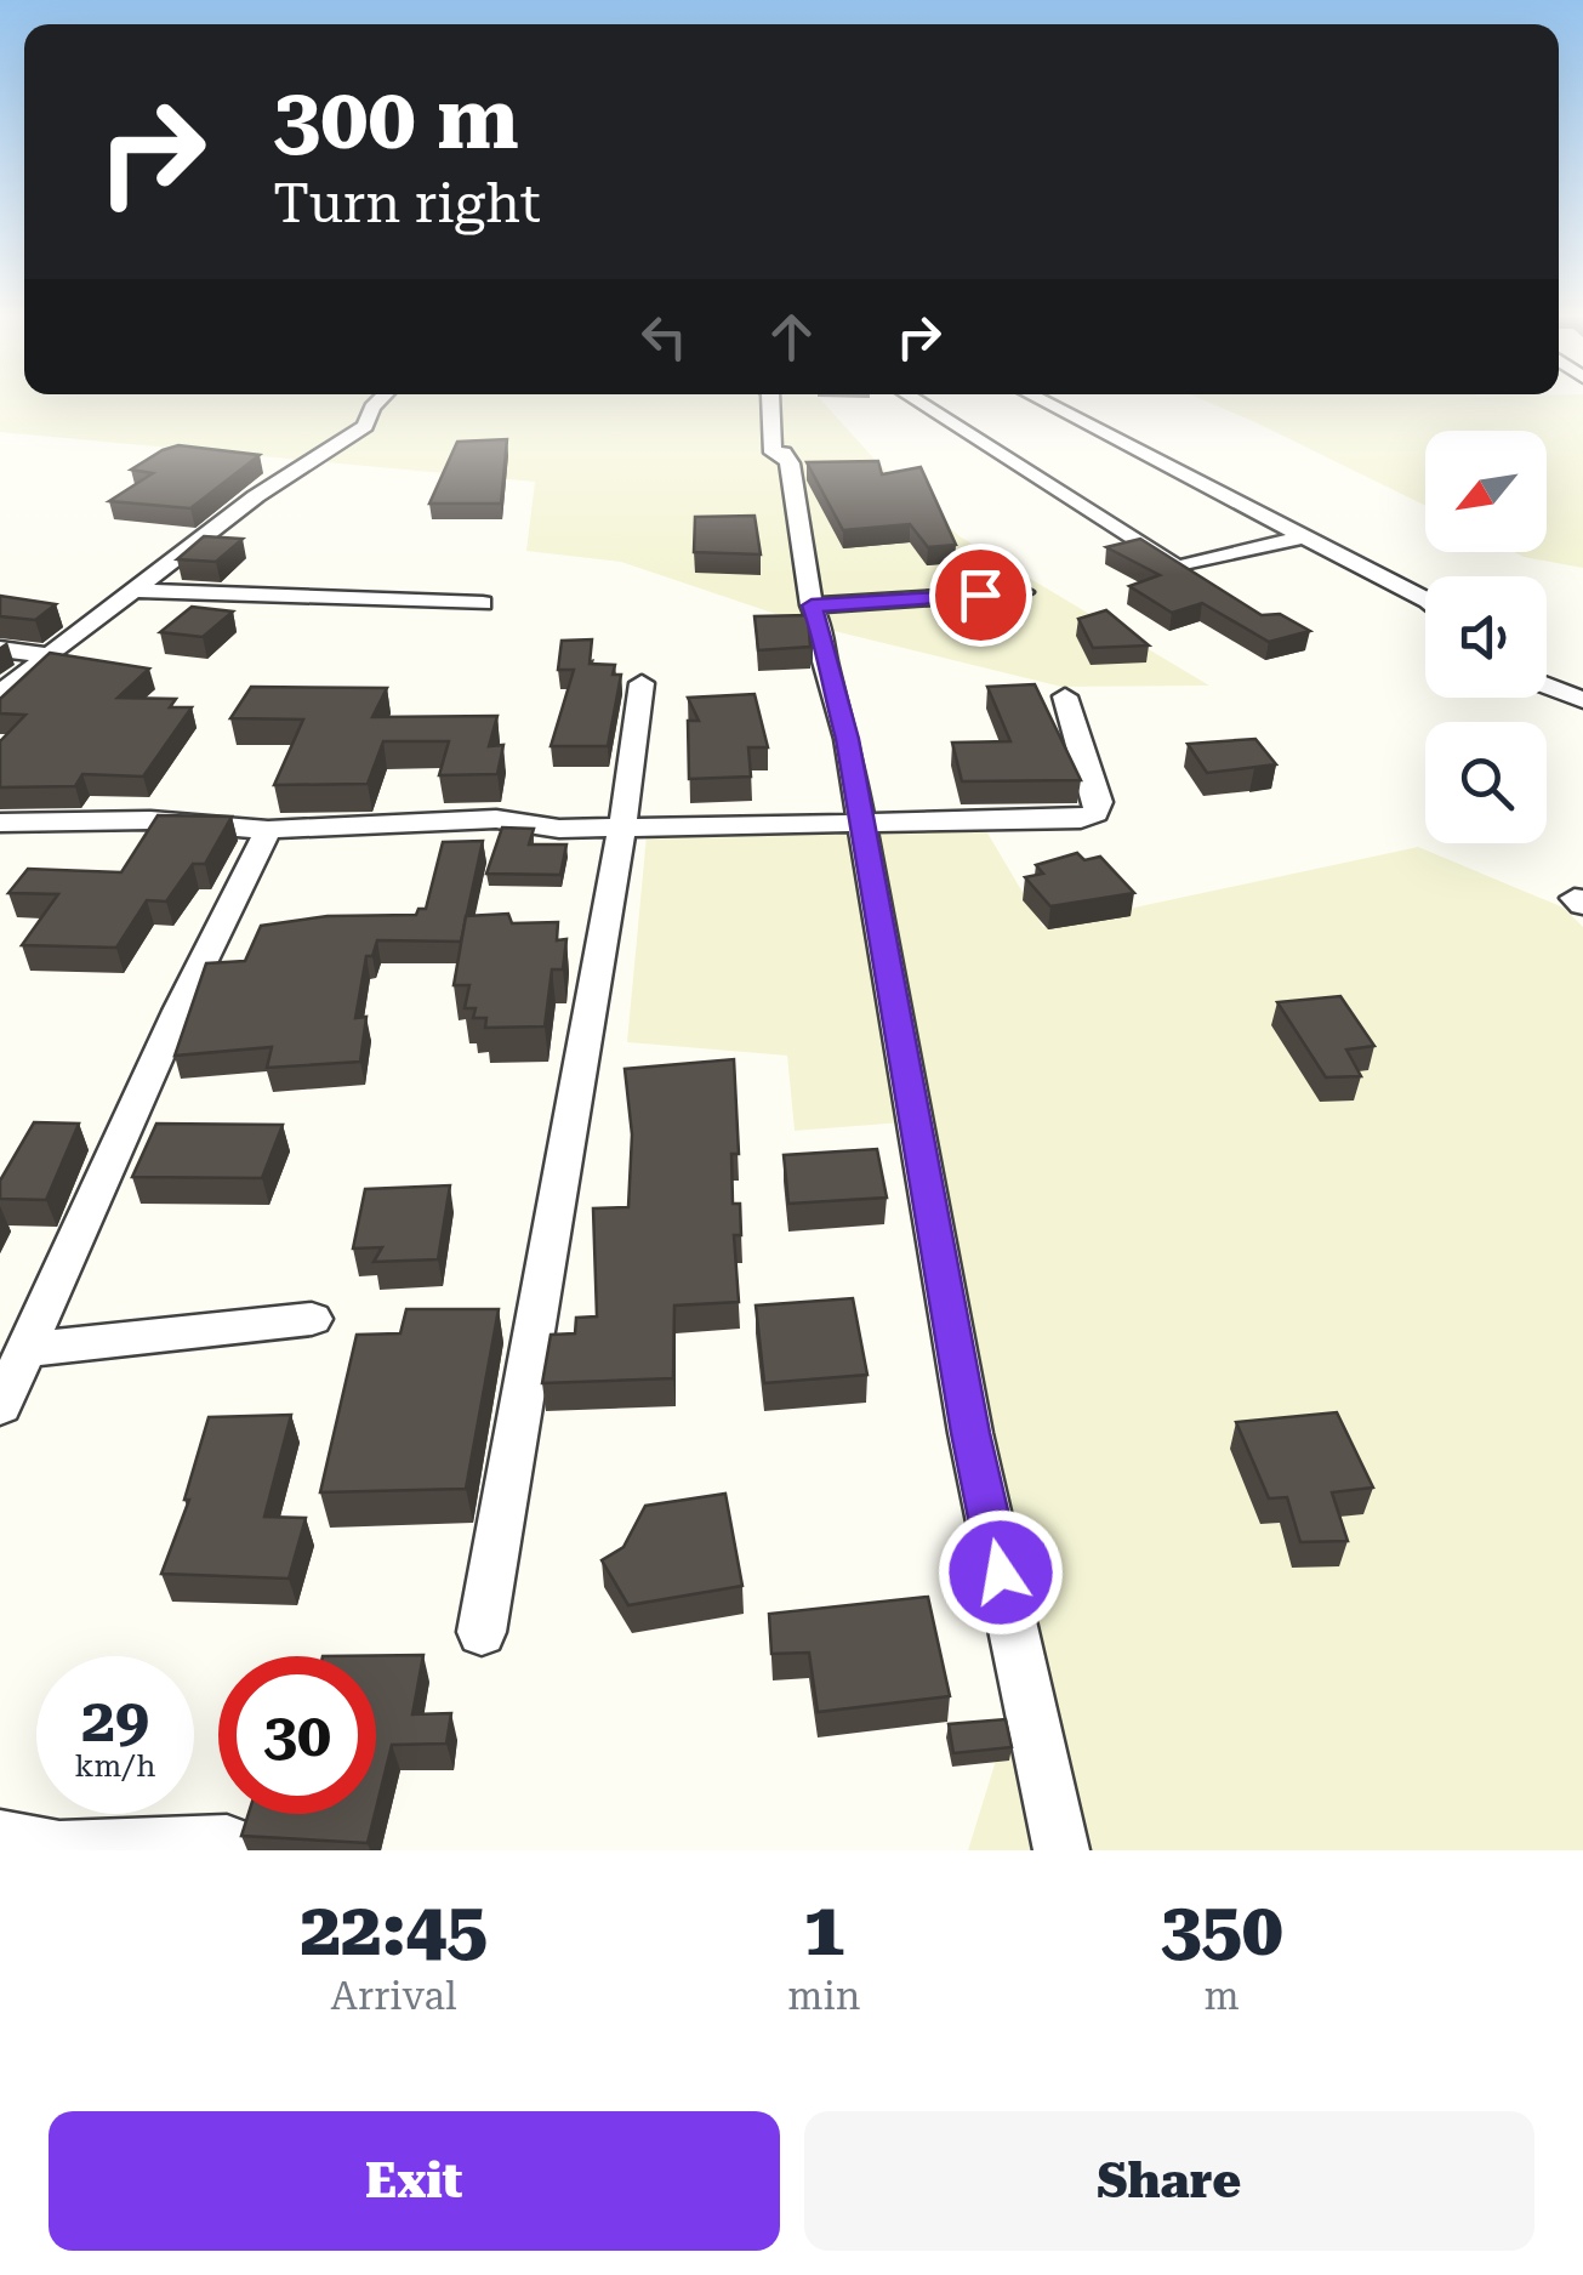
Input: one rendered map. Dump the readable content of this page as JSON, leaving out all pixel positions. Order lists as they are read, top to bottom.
{
  "north": "bottom left",
  "page": {
    "turn": ["300 m", "Turn right"],
    "speed": "29 km/h",
    "limit": "30",
    "eta": [
      "22:45",
      "Arrival",
      "1",
      "min",
      "350",
      "m"
    ],
    "buttons": ["Exit", "Share"]
  }
}
